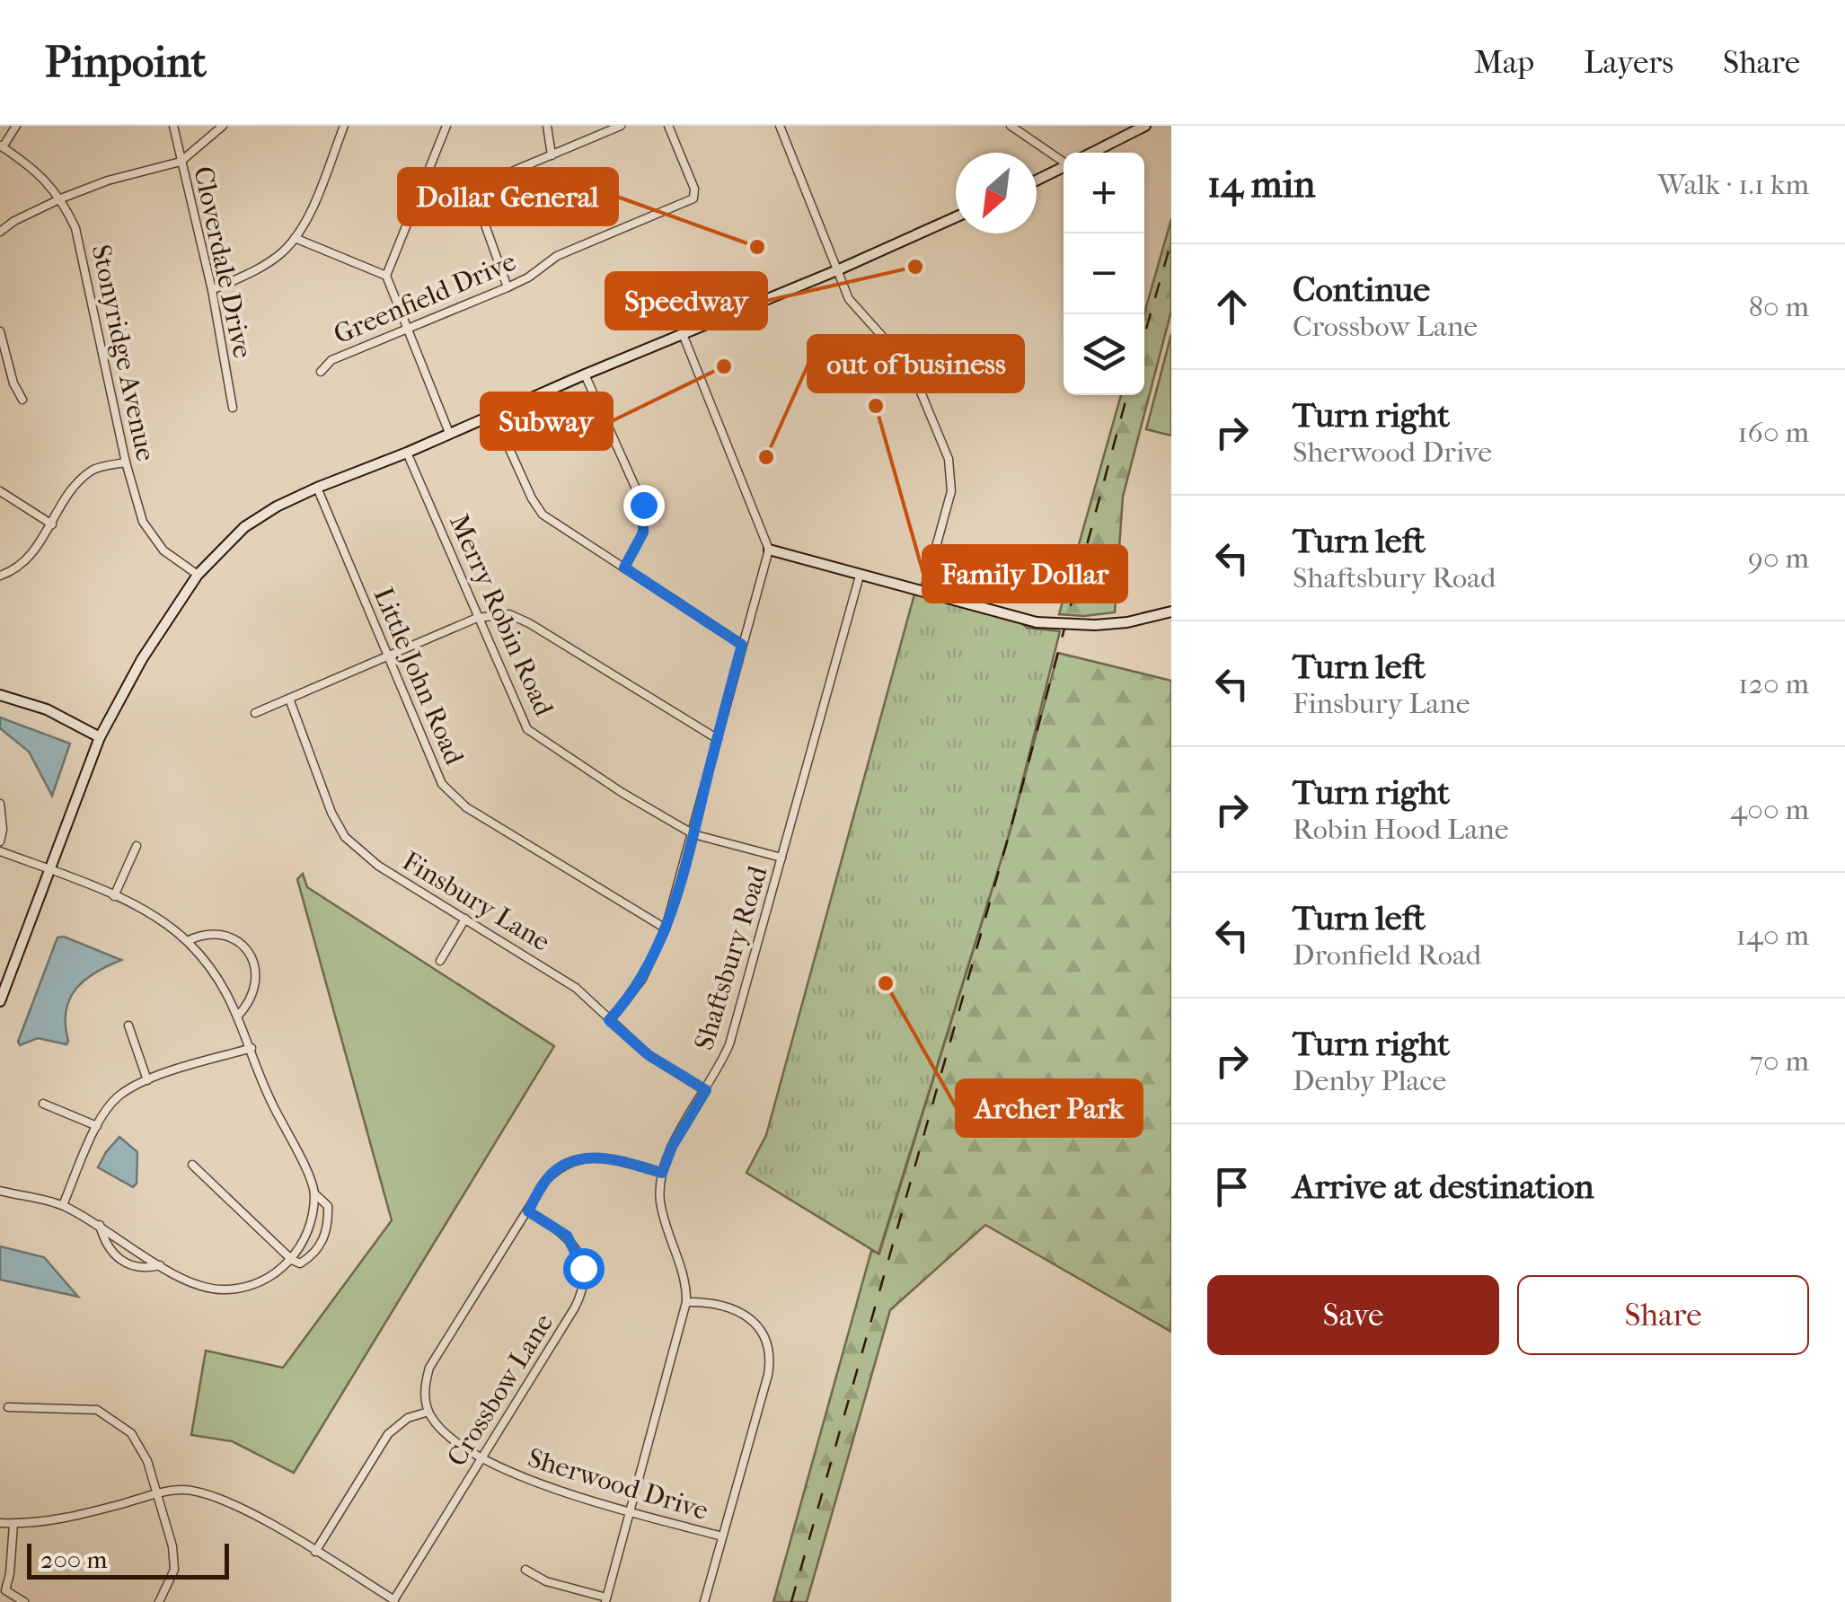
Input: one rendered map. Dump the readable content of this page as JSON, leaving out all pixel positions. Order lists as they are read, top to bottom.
{
  "streets": {
    "street": [
      "Cloverdale Drive",
      "Greenfield Drive",
      "Stonyridge Avenue",
      "Merry Robin Road",
      "Little John Road",
      "Finsbury Lane",
      "Shaftsbury Road",
      "Crossbow Lane",
      "Sherwood Drive"
    ]
  },
  "crossings": [
    ["Merry Robin Road", "Shaftsbury Road"],
    ["Finsbury Lane", "Shaftsbury Road"],
    ["Shaftsbury Road", "Sherwood Drive"],
    ["Crossbow Lane", "Sherwood Drive"]
  ],
  "places": [
    "Dollar General",
    "Speedway",
    "Subway",
    "Family Dollar",
    "out of business",
    "Archer Park"
  ],
  "scale_bar": "200 m",
  "north": "bottom left",
  "page": {
    "header": "Pinpoint",
    "nav": ["Map", "Layers", "Share"],
    "heading": ["14 min", "Walk · 1.1 km"],
    "map_buttons": ["+", "−"],
    "list": [
      ["Continue", "Crossbow Lane", "80 m"],
      ["Turn right", "Sherwood Drive", "160 m"],
      ["Turn left", "Shaftsbury Road", "90 m"],
      ["Turn left", "Finsbury Lane", "120 m"],
      ["Turn right", "Robin Hood Lane", "400 m"],
      ["Turn left", "Dronfield Road", "140 m"],
      ["Turn right", "Denby Place", "70 m"],
      "Arrive at destination"
    ],
    "buttons": ["Save", "Share"],
    "scale": "200 m"
  }
}
